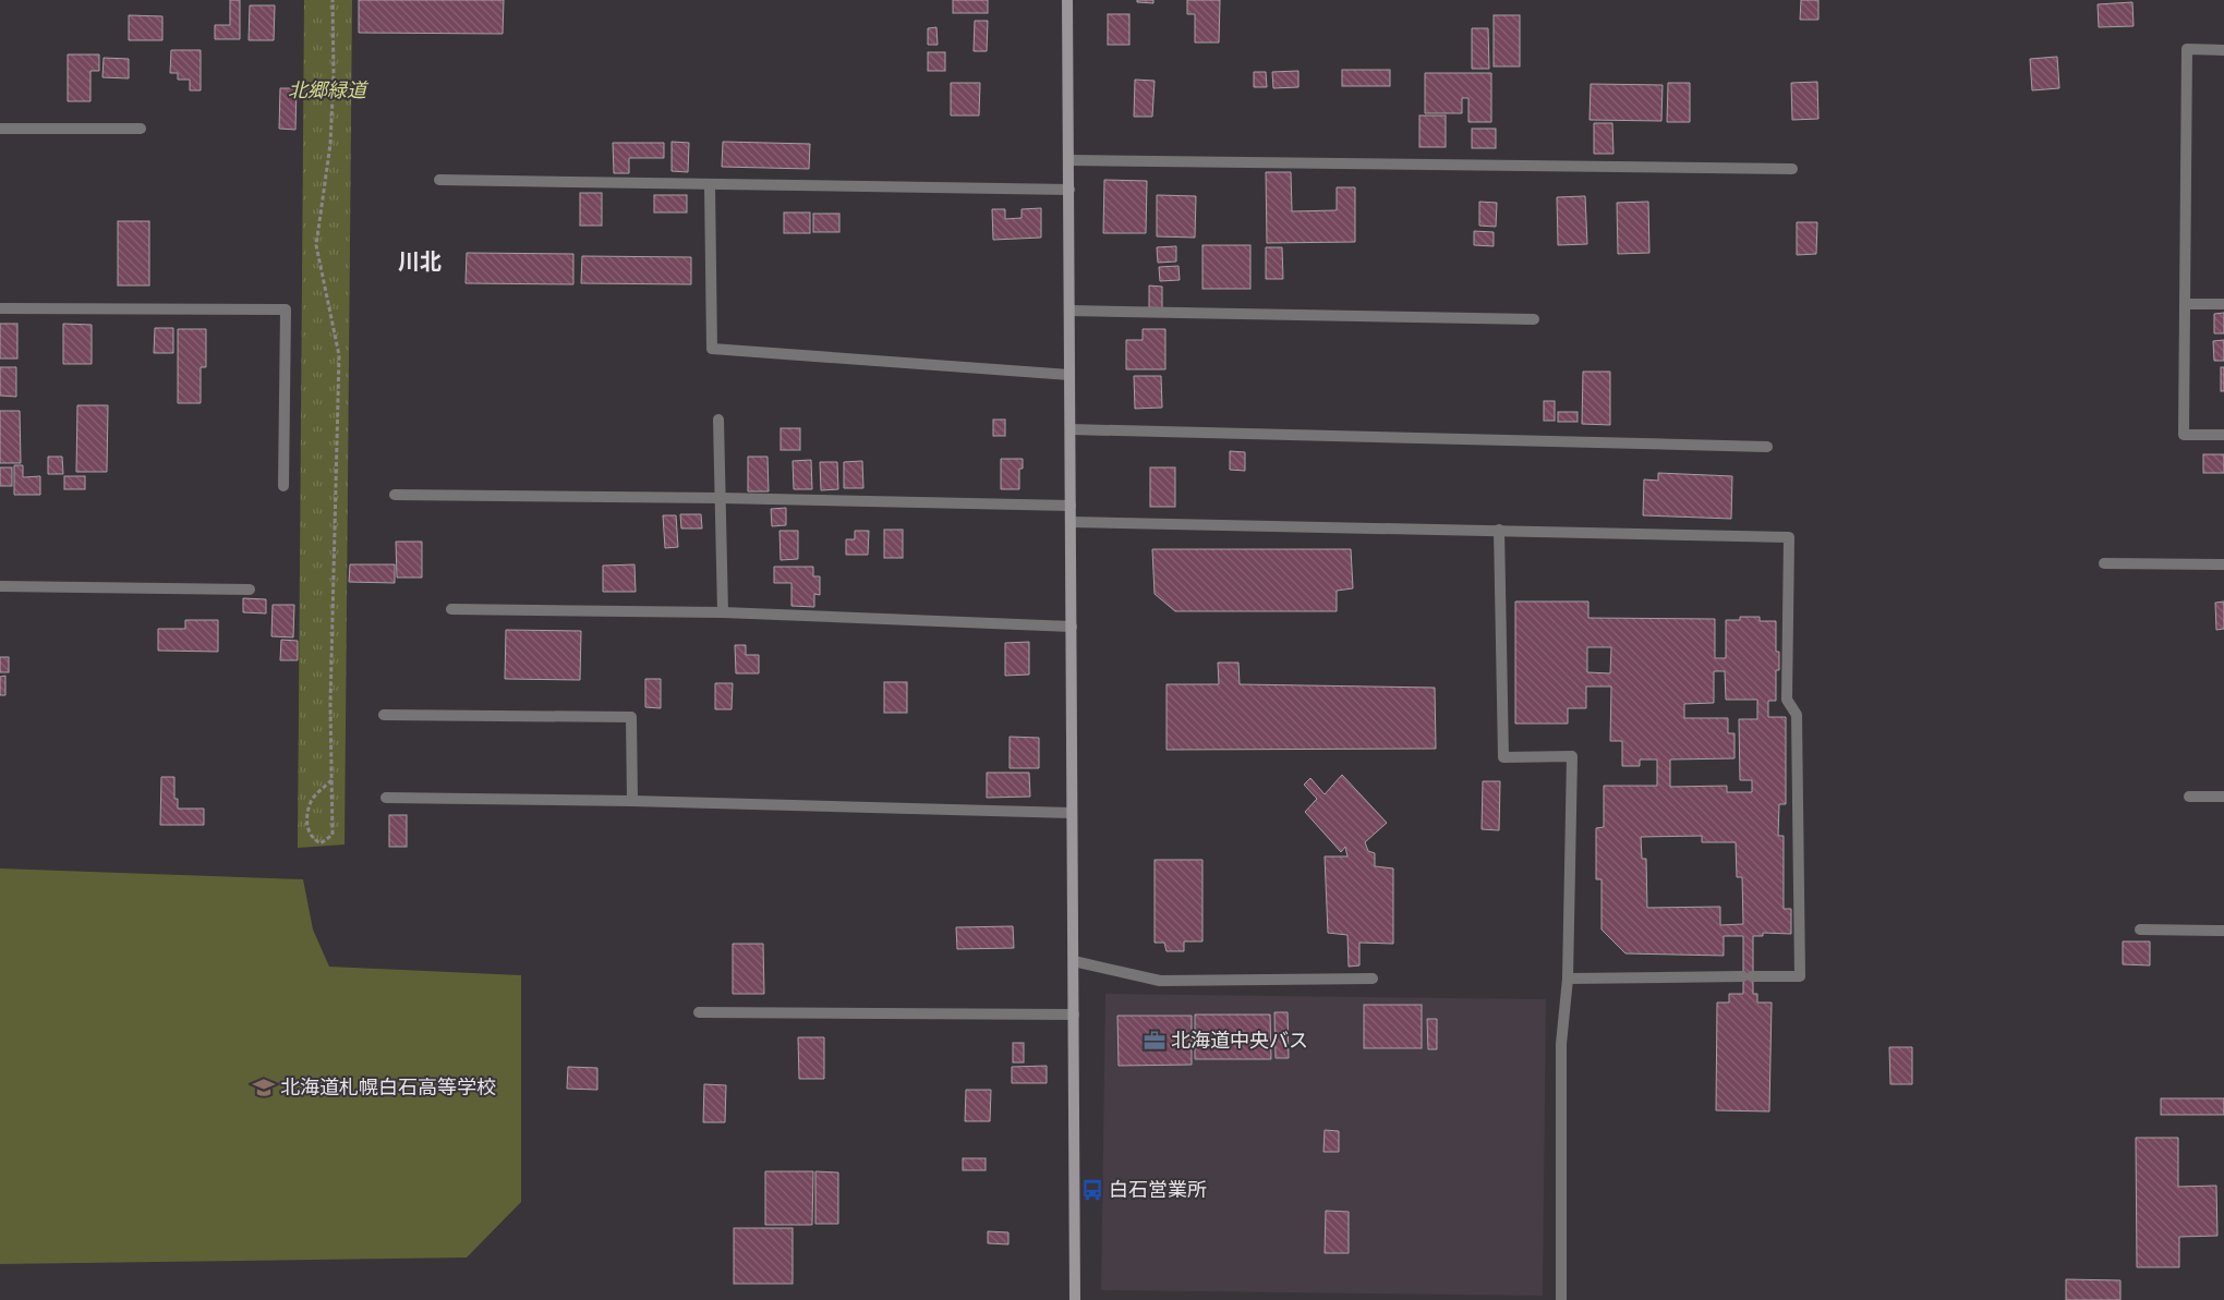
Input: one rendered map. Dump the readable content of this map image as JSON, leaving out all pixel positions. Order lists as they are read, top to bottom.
{
  "districts": ["川北"],
  "parks": ["北郷緑道"],
  "places": {
    "office": ["北海道中央バス"],
    "school or university": ["北海道札幌白石高等学校"],
    "bus stop": ["白石営業所"]
  }
}
